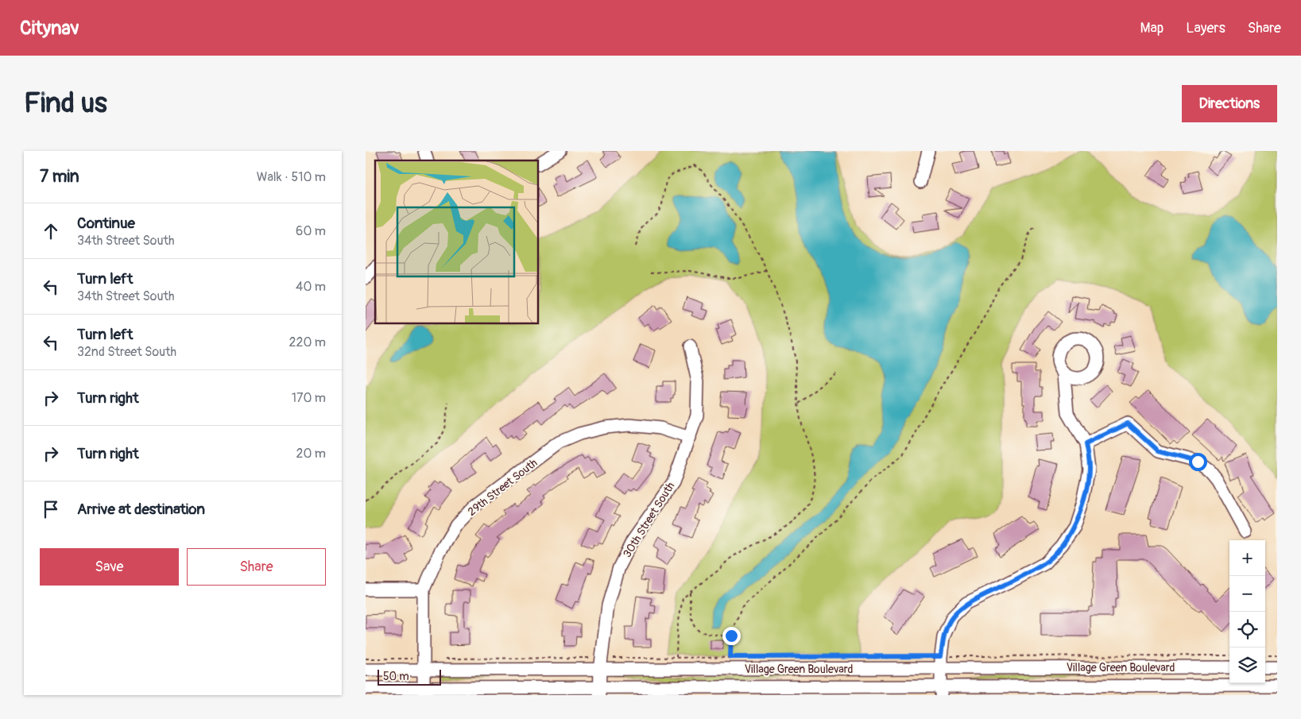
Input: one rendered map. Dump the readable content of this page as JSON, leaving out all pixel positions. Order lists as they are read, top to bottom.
{
  "streets": {
    "street": ["29th Street South", "30th Street South", "Village Green Boulevard"]
  },
  "crossings": [
    ["29th Street South", "30th Street South"],
    ["29th Street South", "Village Green Boulevard"],
    ["30th Street South", "Village Green Boulevard"]
  ],
  "scale_bar": "50 m",
  "page": {
    "header": "Citynav",
    "nav": ["Map", "Layers", "Share"],
    "buttons": [
      "Directions",
      ["Save", "Share"]
    ],
    "title": "Find us",
    "heading": ["7 min", "Walk · 510 m"],
    "list": [
      ["Continue", "34th Street South", "60 m"],
      ["Turn left", "34th Street South", "40 m"],
      ["Turn left", "32nd Street South", "220 m"],
      ["Turn right", "170 m"],
      ["Turn right", "20 m"],
      "Arrive at destination"
    ],
    "map_buttons": ["+", "−"],
    "scale": "50 m"
  }
}
